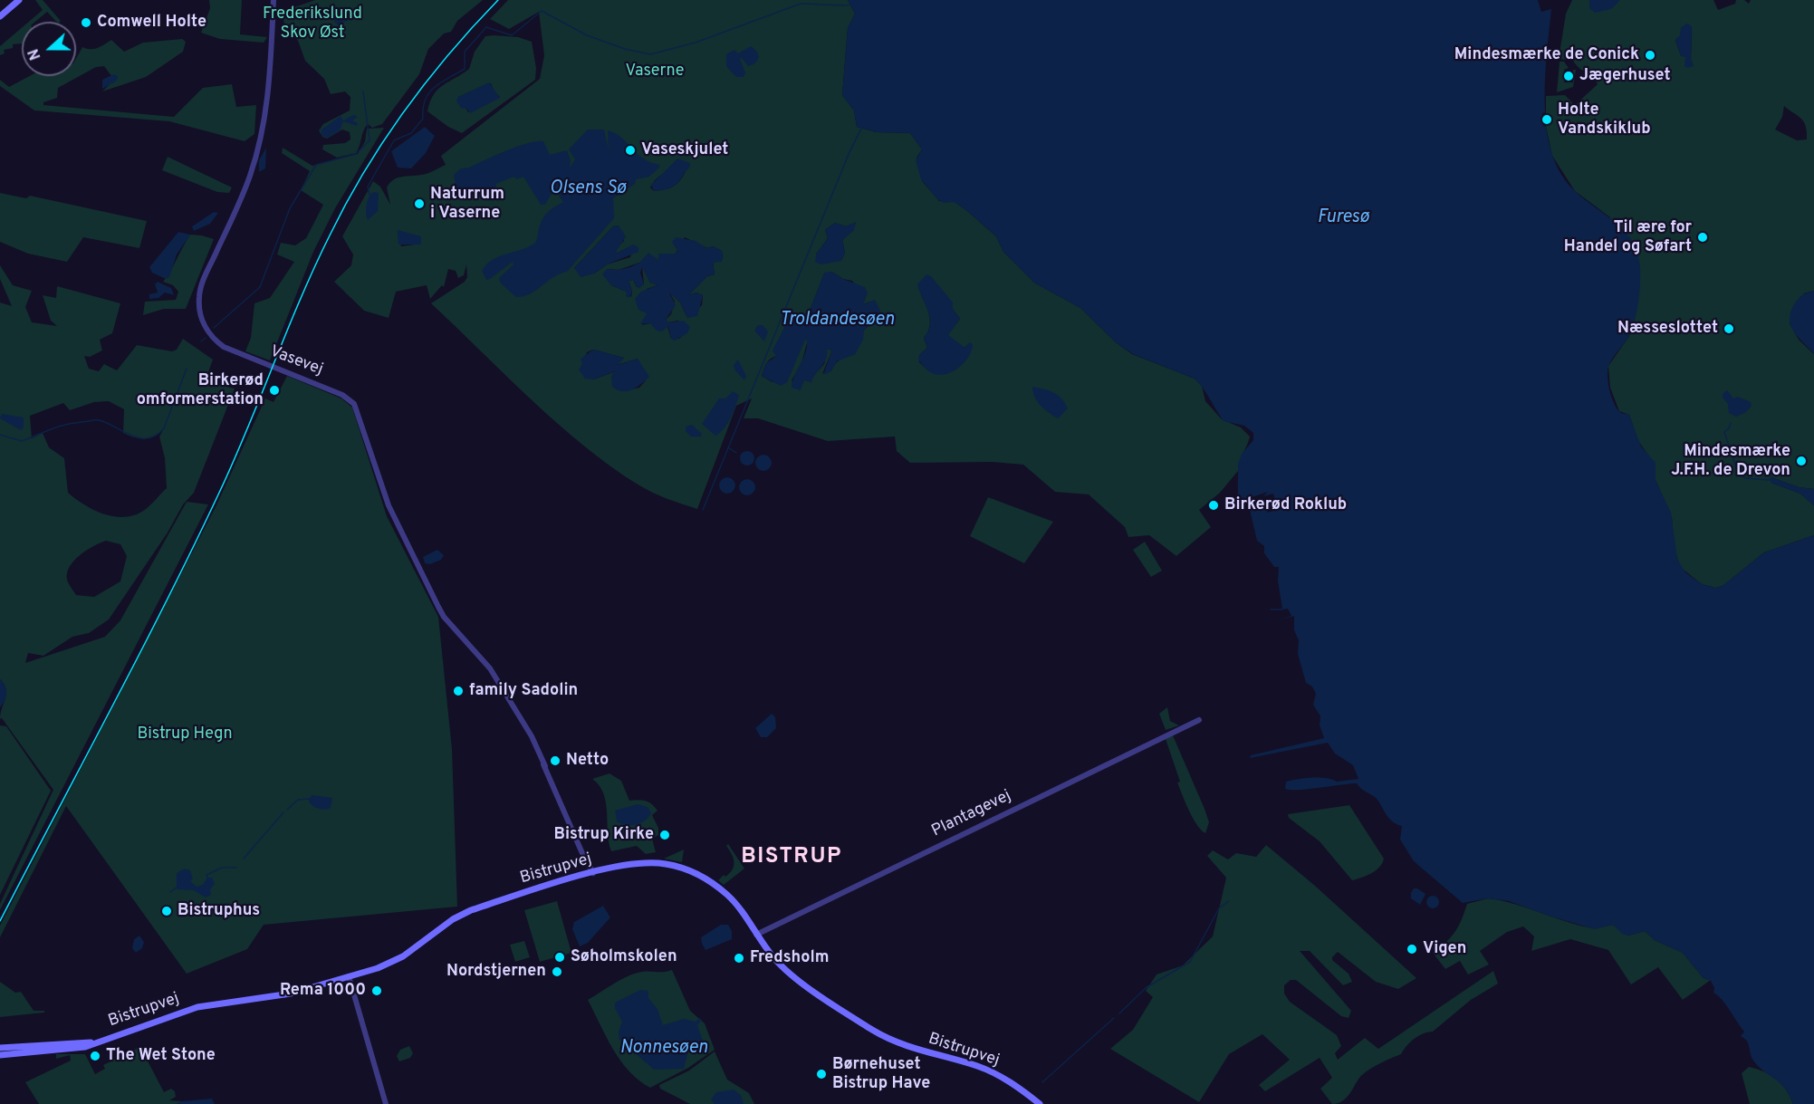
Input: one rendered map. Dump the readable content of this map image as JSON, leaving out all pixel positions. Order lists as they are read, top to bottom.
{
  "streets": {
    "main road": ["Bistrupvej"],
    "street": ["Vasevej", "Plantagevej"]
  },
  "crossings": [
    ["Vasevej", "Bistrupvej"],
    ["Plantagevej", "Bistrupvej"]
  ],
  "districts": ["BISTRUP"],
  "water": [
    "Olsens Sø",
    "Furesø",
    "Troldandesøen",
    "Nonnesøen"
  ],
  "parks": ["Frederikslund Skov Øst", "Vaserne", "Bistrup Hegn"],
  "places": [
    "Comwell Holte",
    "Mindesmærke de Conick",
    "Jægerhuset",
    "Holte Vandskiklub",
    "Vaseskjulet",
    "Naturrum i Vaserne",
    "Til ære for Handel og Søfart",
    "Næsseslottet",
    "Birkerød omformerstation",
    "Mindesmærke J.F.H. de Drevon",
    "Birkerød Roklub",
    "family Sadolin",
    "Netto",
    "Bistrup Kirke",
    "Bistruphus",
    "Vigen",
    "Søholmskolen",
    "Fredsholm",
    "Nordstjernen",
    "Rema 1000",
    "The Wet Stone",
    "Børnehuset Bistrup Have"
  ],
  "north": "left"
}
